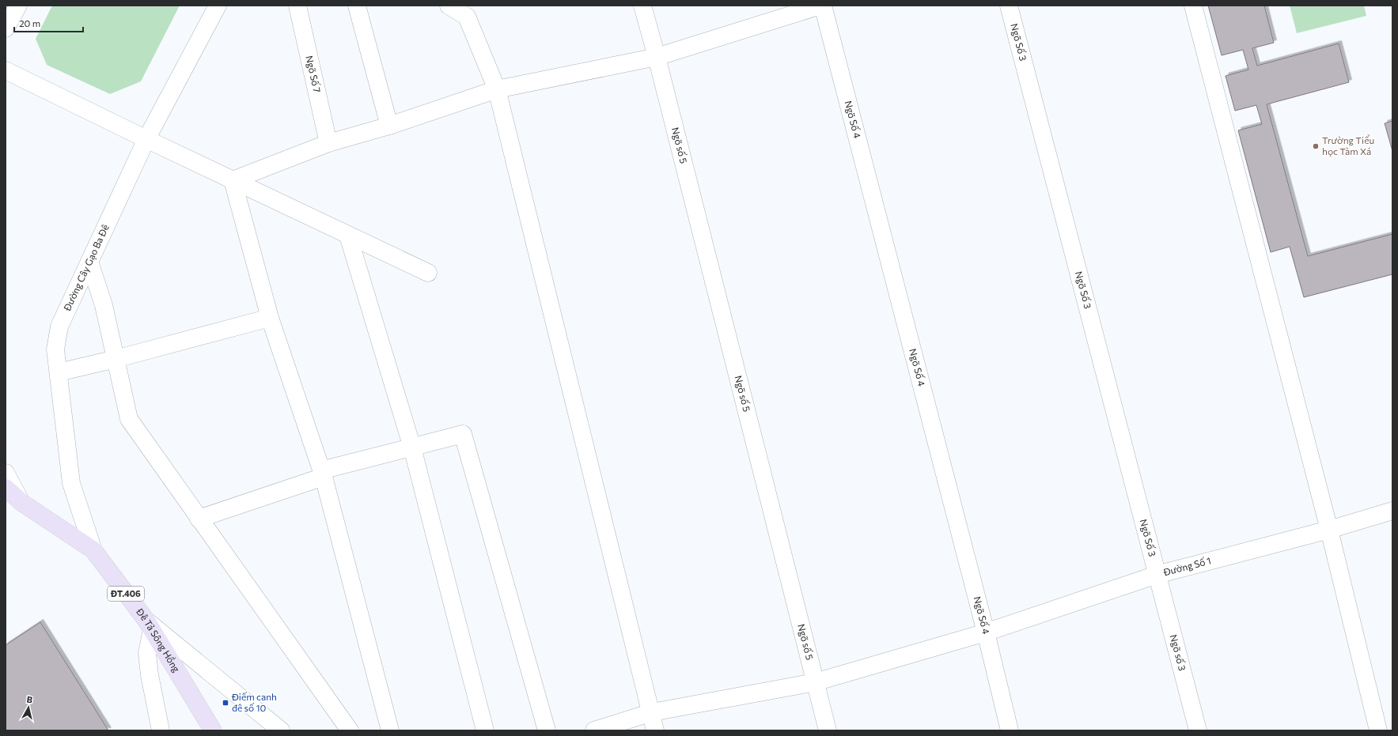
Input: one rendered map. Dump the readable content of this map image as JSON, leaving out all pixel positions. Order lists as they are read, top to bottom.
{
  "streets": {
    "main road": ["ĐT.406", "Đê Tả Sông Hồng"],
    "street": [
      "Ngõ Số 3",
      "Ngõ Số 7",
      "Ngõ Số 4",
      "Ngõ số 5",
      "Đường Cây Gạo Ba Đê",
      "Đường Số 1",
      "Ngõ số 3"
    ]
  },
  "crossings": [
    ["Ngõ Số 3", "Đường Số 1"],
    ["Ngõ Số 3", "Ngõ số 3"],
    ["Ngõ Số 4", "Đường Số 1"],
    ["Ngõ số 5", "Đường Số 1"],
    ["Đường Cây Gạo Ba Đê", "Đê Tả Sông Hồng"],
    ["Đường Số 1", "Ngõ số 3"]
  ],
  "places": {
    "other": ["Trường Tiểu học Tàm Xá"],
    "transit": ["Điếm canh đê số 10"]
  },
  "scale_bar": "20 m",
  "north": "top"
}
